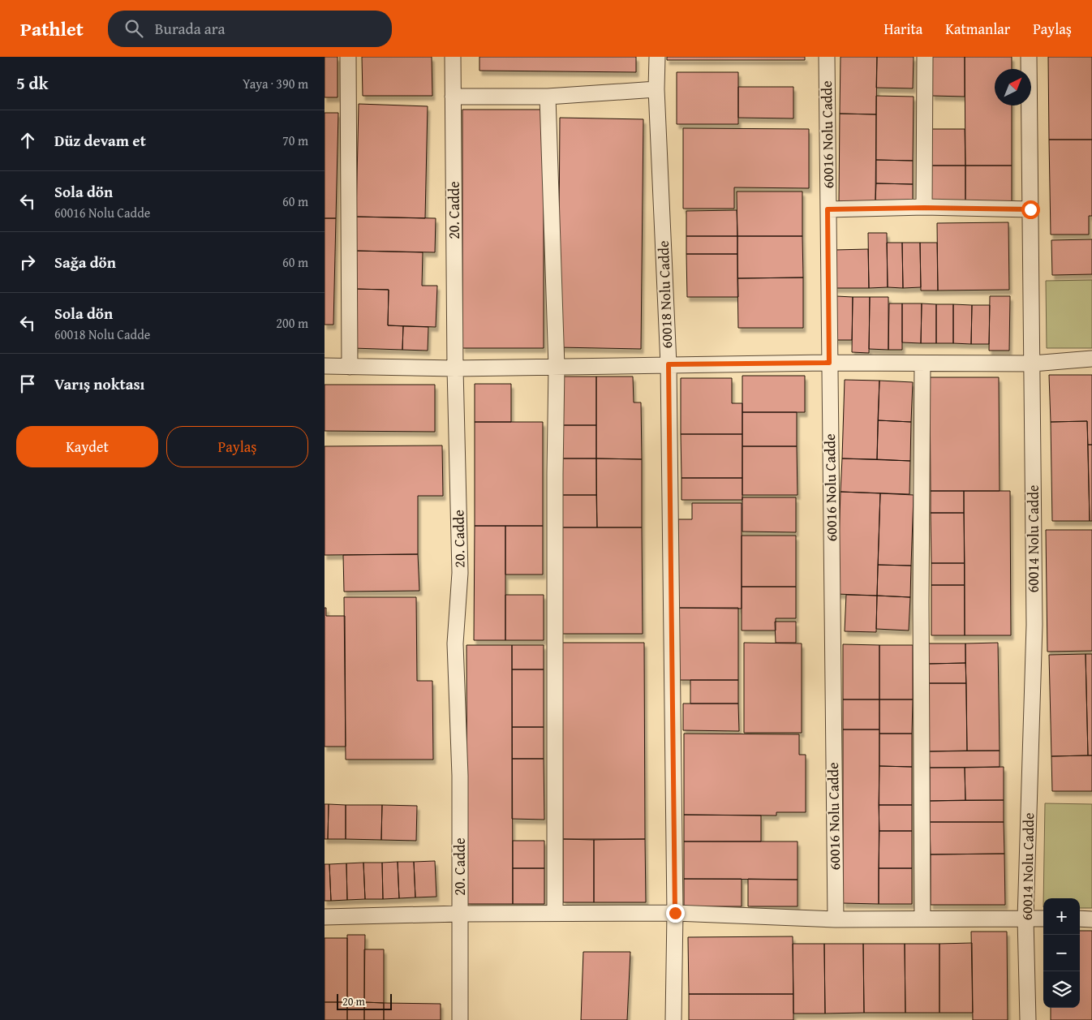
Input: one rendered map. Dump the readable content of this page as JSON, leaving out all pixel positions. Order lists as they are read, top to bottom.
{
  "streets": {
    "street": [
      "60016 Nolu Cadde",
      "20. Cadde",
      "60018 Nolu Cadde",
      "60014 Nolu Cadde"
    ]
  },
  "scale_bar": "20 m",
  "north": "top right",
  "page": {
    "header": "Pathlet",
    "search": "Burada ara",
    "nav": ["Harita", "Katmanlar", "Paylaş"],
    "heading": ["5 dk", "Yaya · 390 m"],
    "list": [
      ["Düz devam et", "70 m"],
      ["Sola dön", "60016 Nolu Cadde", "60 m"],
      ["Sağa dön", "60 m"],
      ["Sola dön", "60018 Nolu Cadde", "200 m"],
      "Varış noktası"
    ],
    "buttons": ["Kaydet", "Paylaş"],
    "map_buttons": ["+", "−"],
    "scale": "20 m"
  }
}
